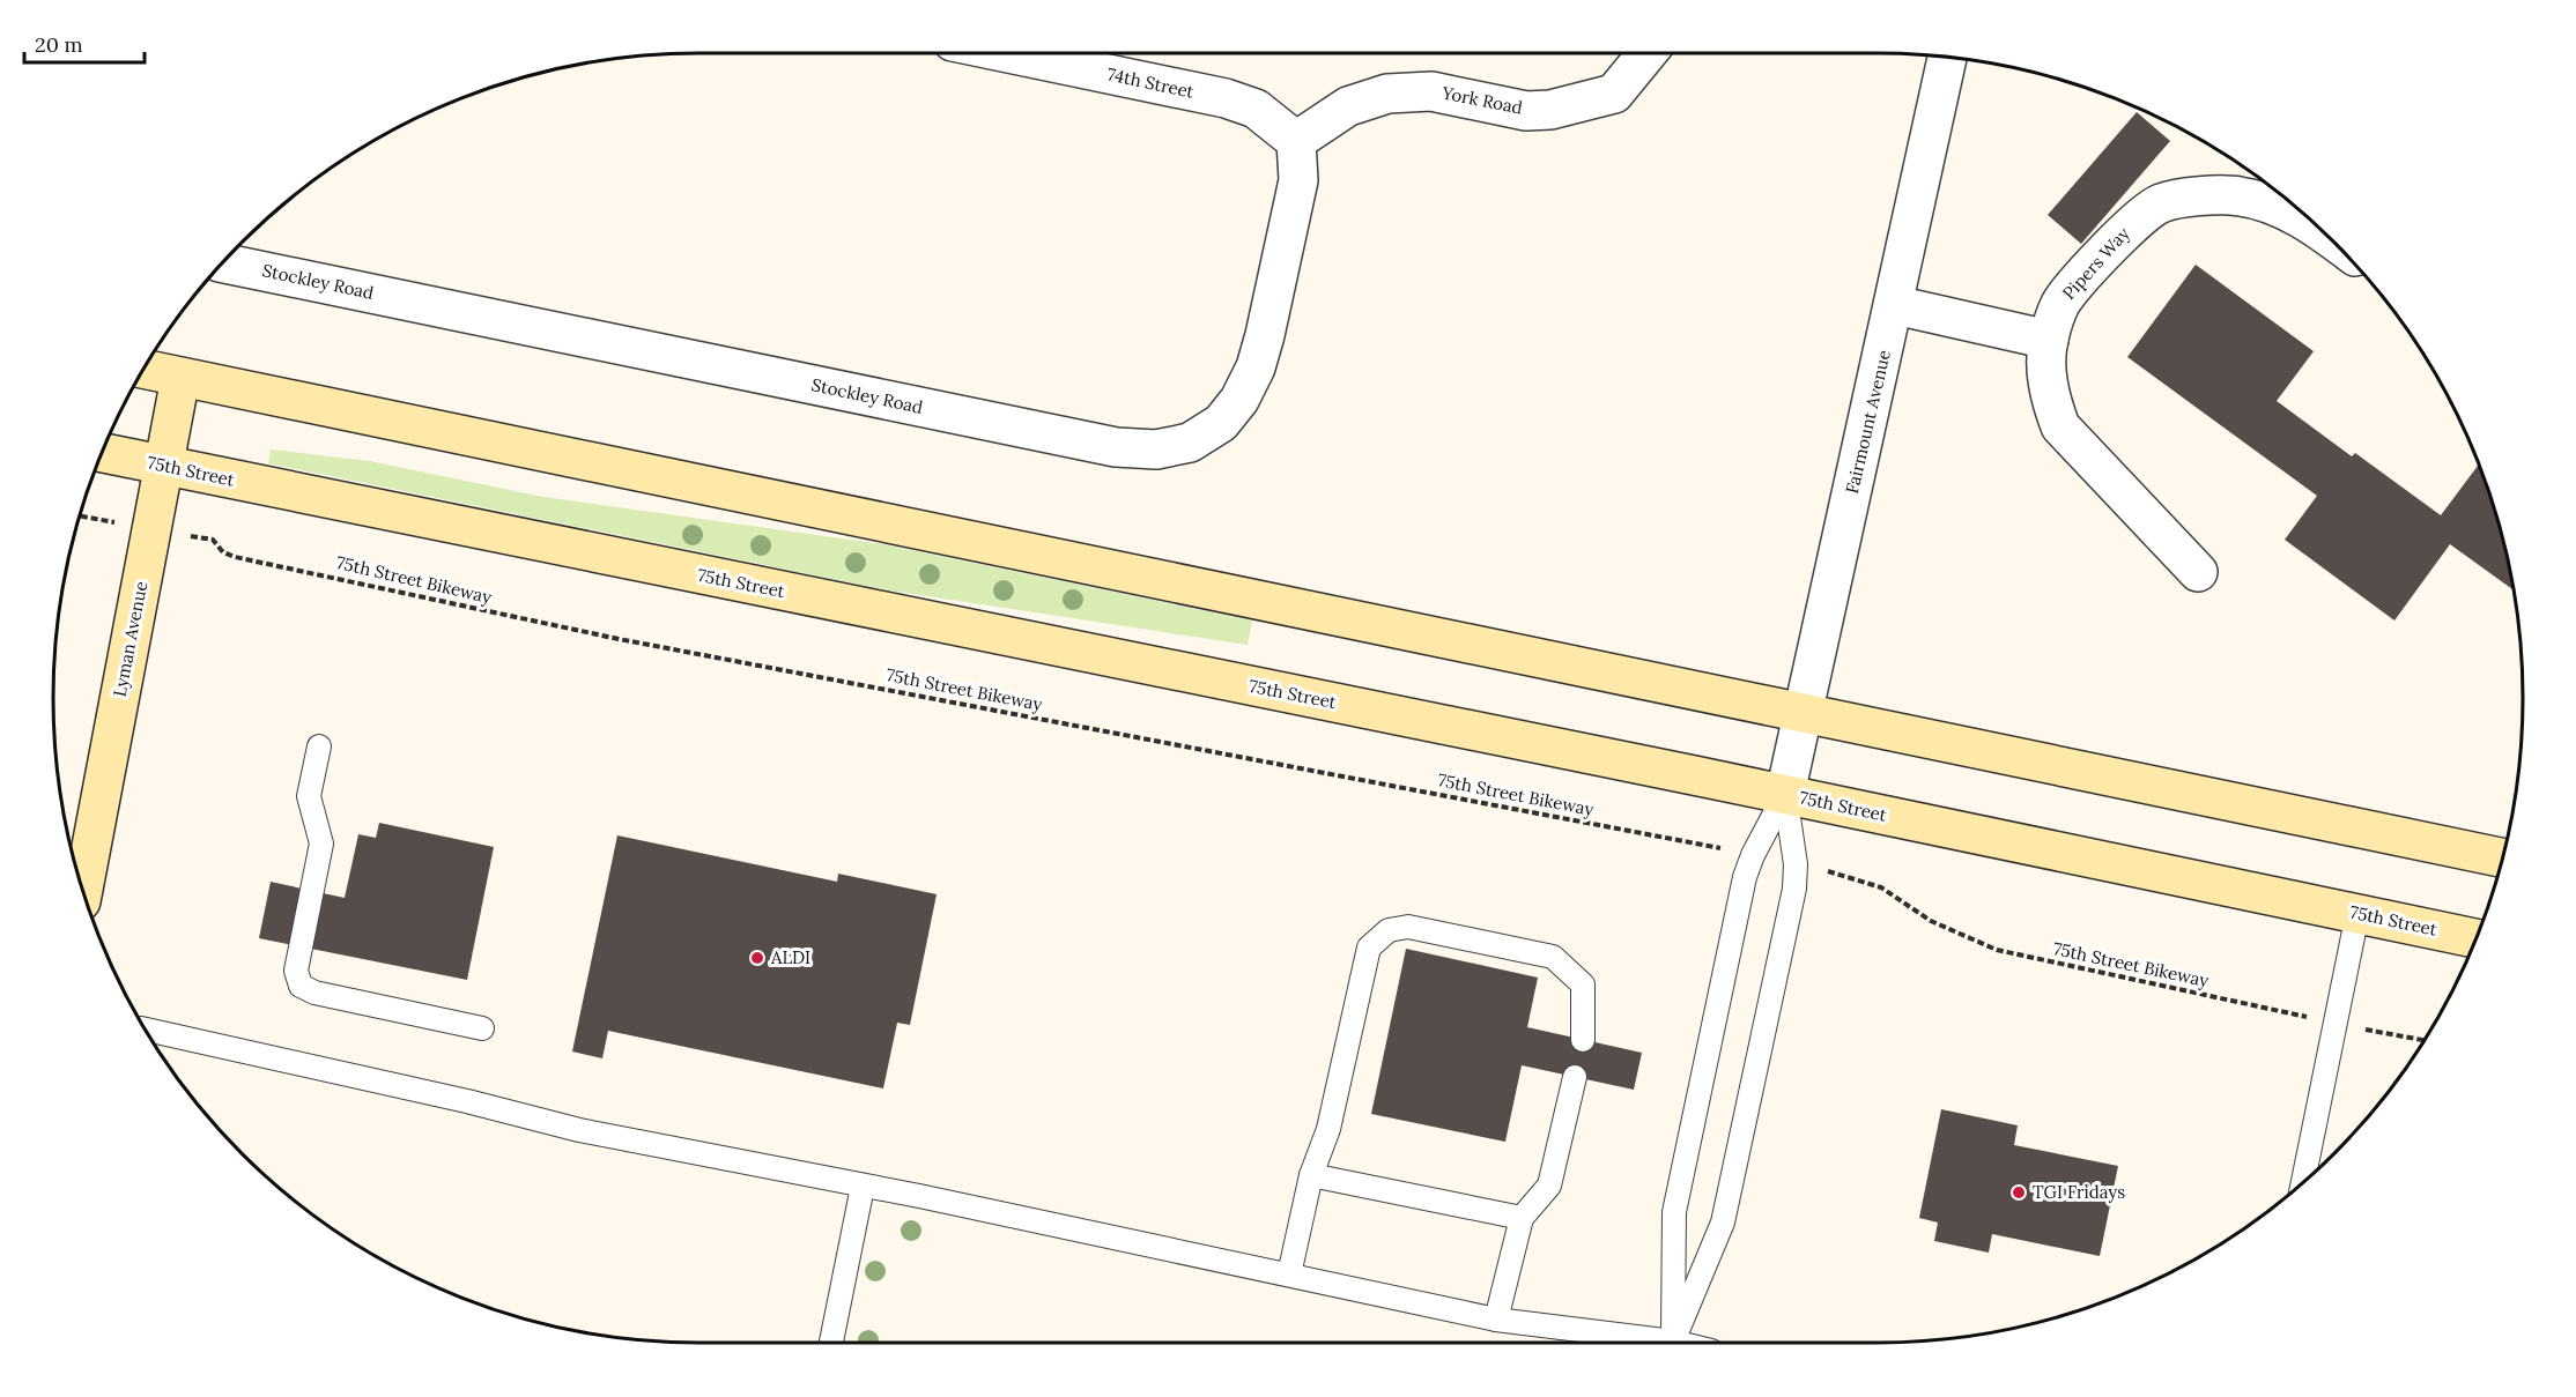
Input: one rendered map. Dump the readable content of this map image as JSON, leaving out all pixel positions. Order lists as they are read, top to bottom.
{
  "streets": {
    "main road": ["75th Street", "Lyman Avenue"],
    "street": [
      "74th Street",
      "York Road",
      "Pipers Way",
      "Stockley Road",
      "Fairmount Avenue"
    ],
    "path": ["75th Street Bikeway"]
  },
  "crossings": [
    ["74th Street", "York Road"],
    ["74th Street", "Stockley Road"],
    ["York Road", "Stockley Road"],
    ["Fairmount Avenue", "75th Street"],
    ["75th Street", "Lyman Avenue"]
  ],
  "places": ["ALDI", "TGI Fridays"],
  "scale_bar": "20 m"
}
